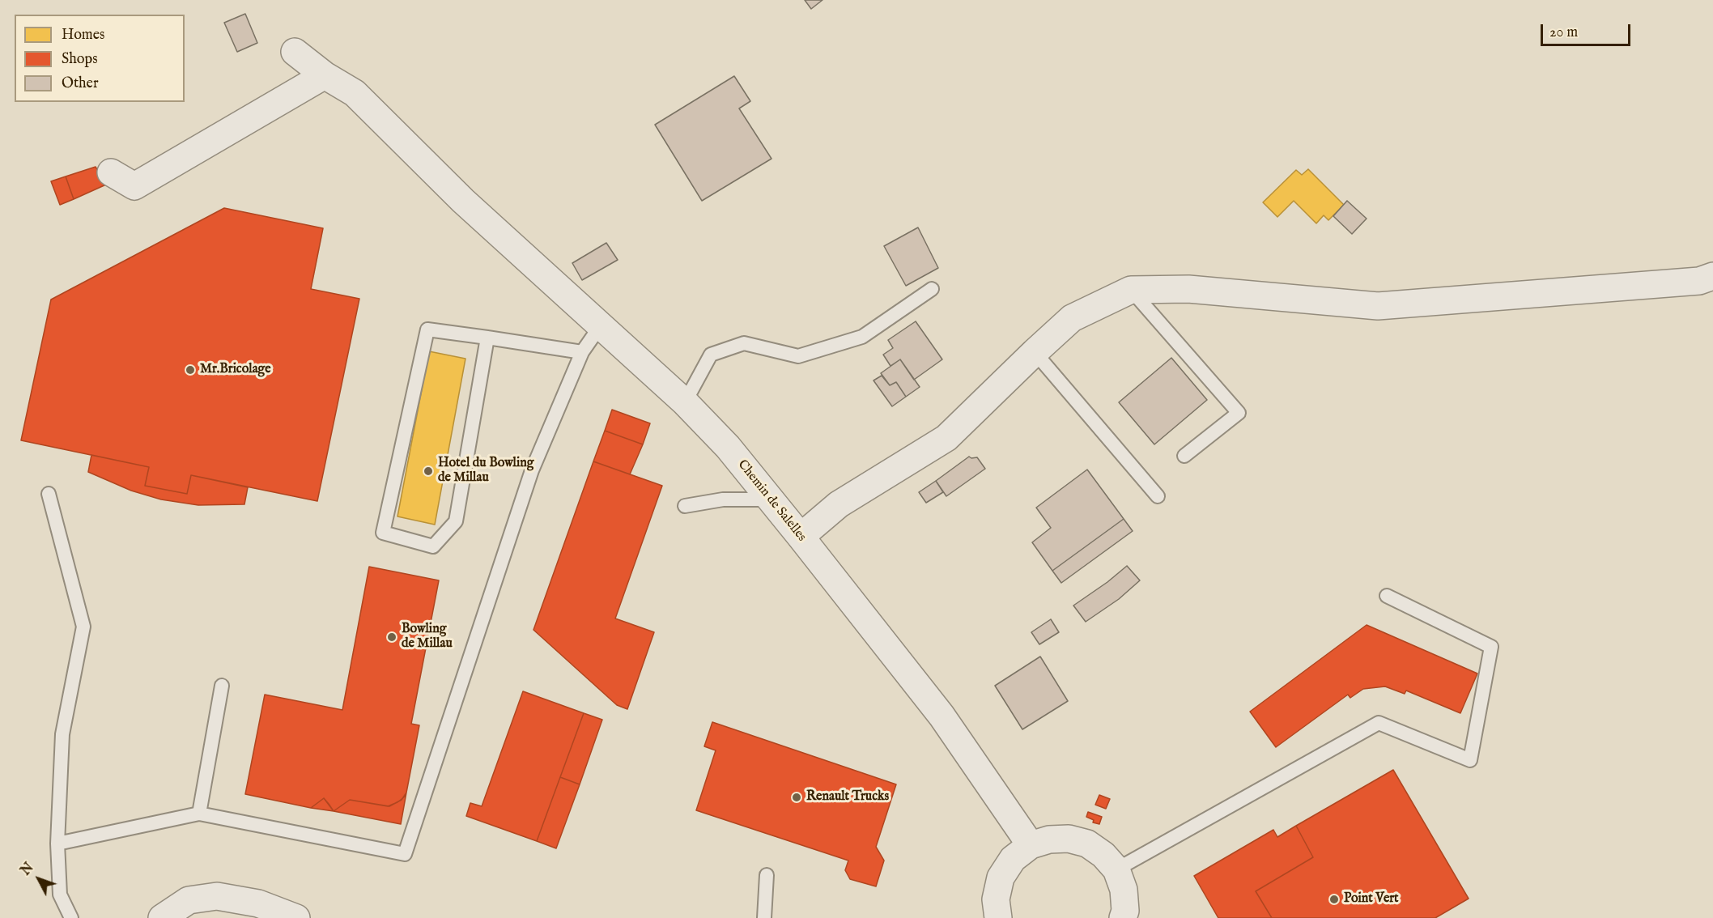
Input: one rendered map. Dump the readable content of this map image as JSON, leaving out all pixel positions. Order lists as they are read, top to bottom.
{
  "streets": {
    "street": ["Chemin de Salelles"]
  },
  "places": [
    "Mr.Bricolage",
    "Hotel du Bowling de Millau",
    "Bowling de Millau",
    "Renault Trucks",
    "Point Vert"
  ],
  "legend": ["Homes", "Shops", "Other"],
  "scale_bar": "20 m",
  "north": "top left"
}
